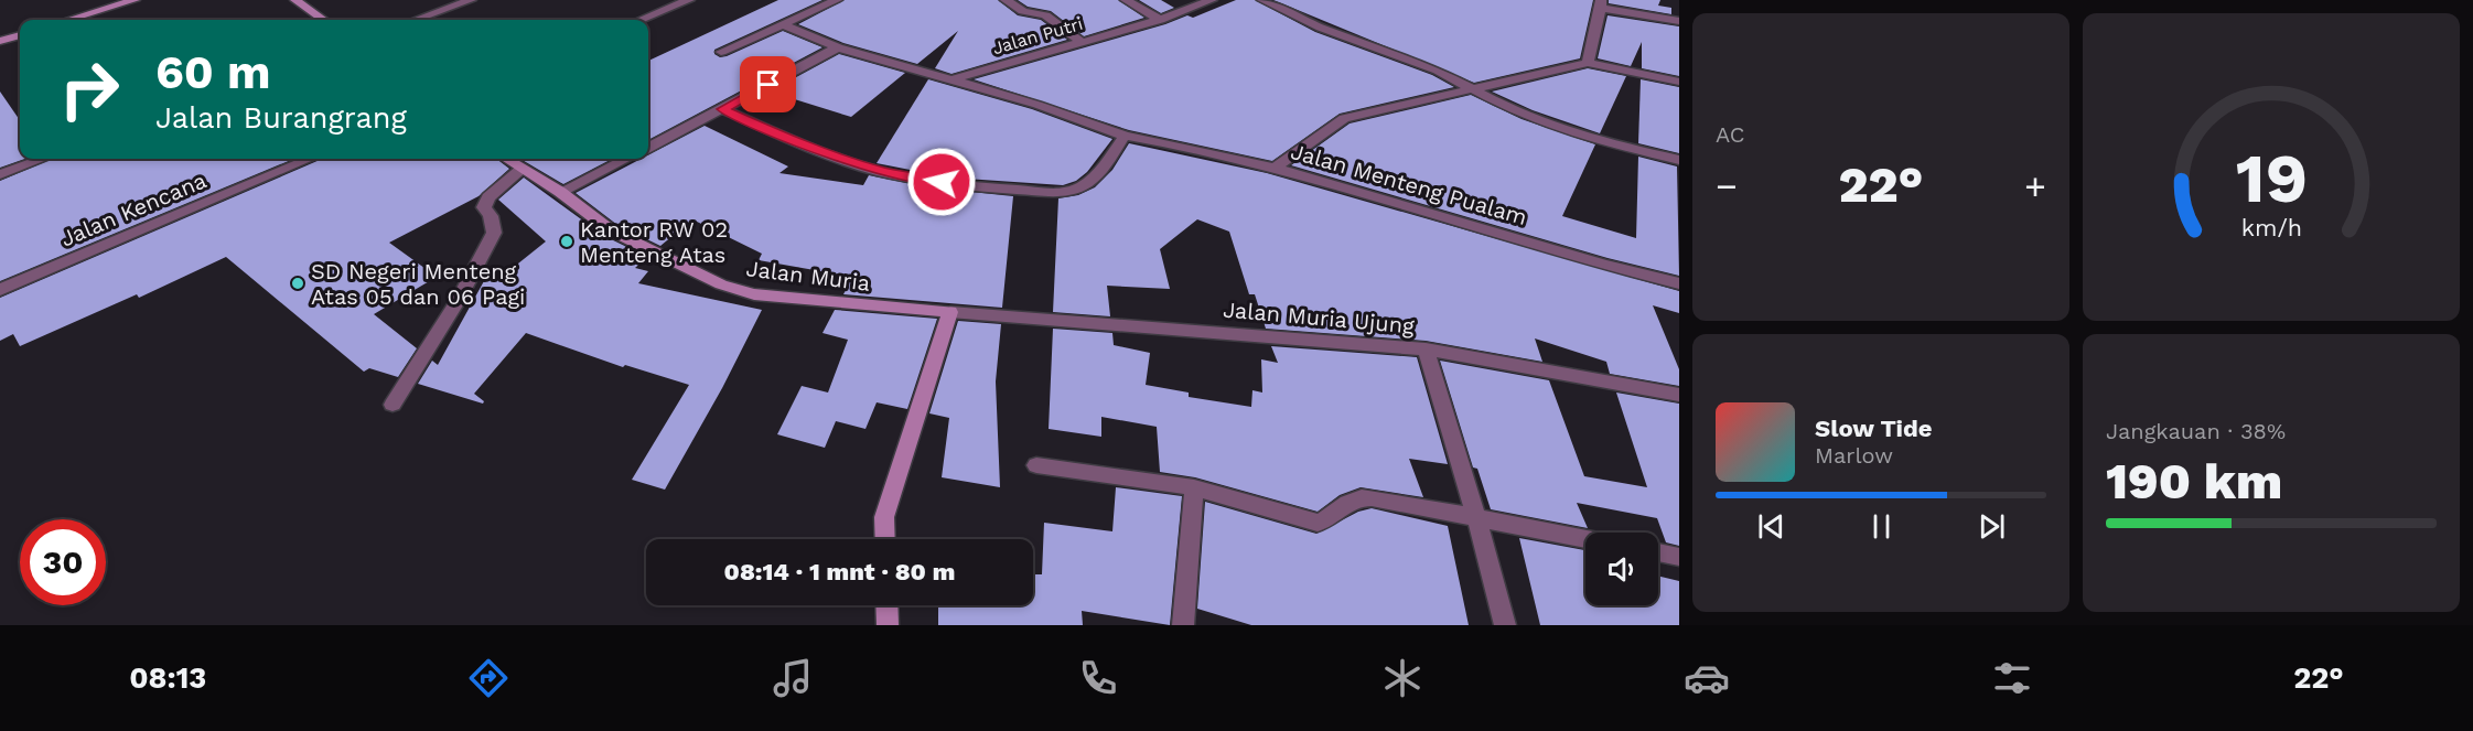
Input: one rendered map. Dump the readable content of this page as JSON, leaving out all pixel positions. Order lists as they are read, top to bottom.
{
  "streets": {
    "street": [
      "Jalan Putri",
      "Jalan Menteng Pualam",
      "Jalan Kencana",
      "Jalan Muria",
      "Jalan Muria Ujung"
    ]
  },
  "crossings": [
    ["Jalan Muria", "Jalan Muria Ujung"]
  ],
  "places": ["Kantor RW 02 Menteng Atas", "SD Negeri Menteng Atas 05 dan 06 Pagi"],
  "page": {
    "tile": [
      "AC",
      ["Jangkauan · 38%", "190 km"]
    ],
    "turn": ["60 m", "Jalan Burangrang"],
    "heat": ["−", "22°", "+"],
    "song": ["Slow Tide", "Marlow"],
    "limit": "30",
    "trip": "08:14 · 1 mnt · 80 m",
    "tabs": ["08:13", "22°"],
    "gauge": ["19", "km/h"]
  }
}
